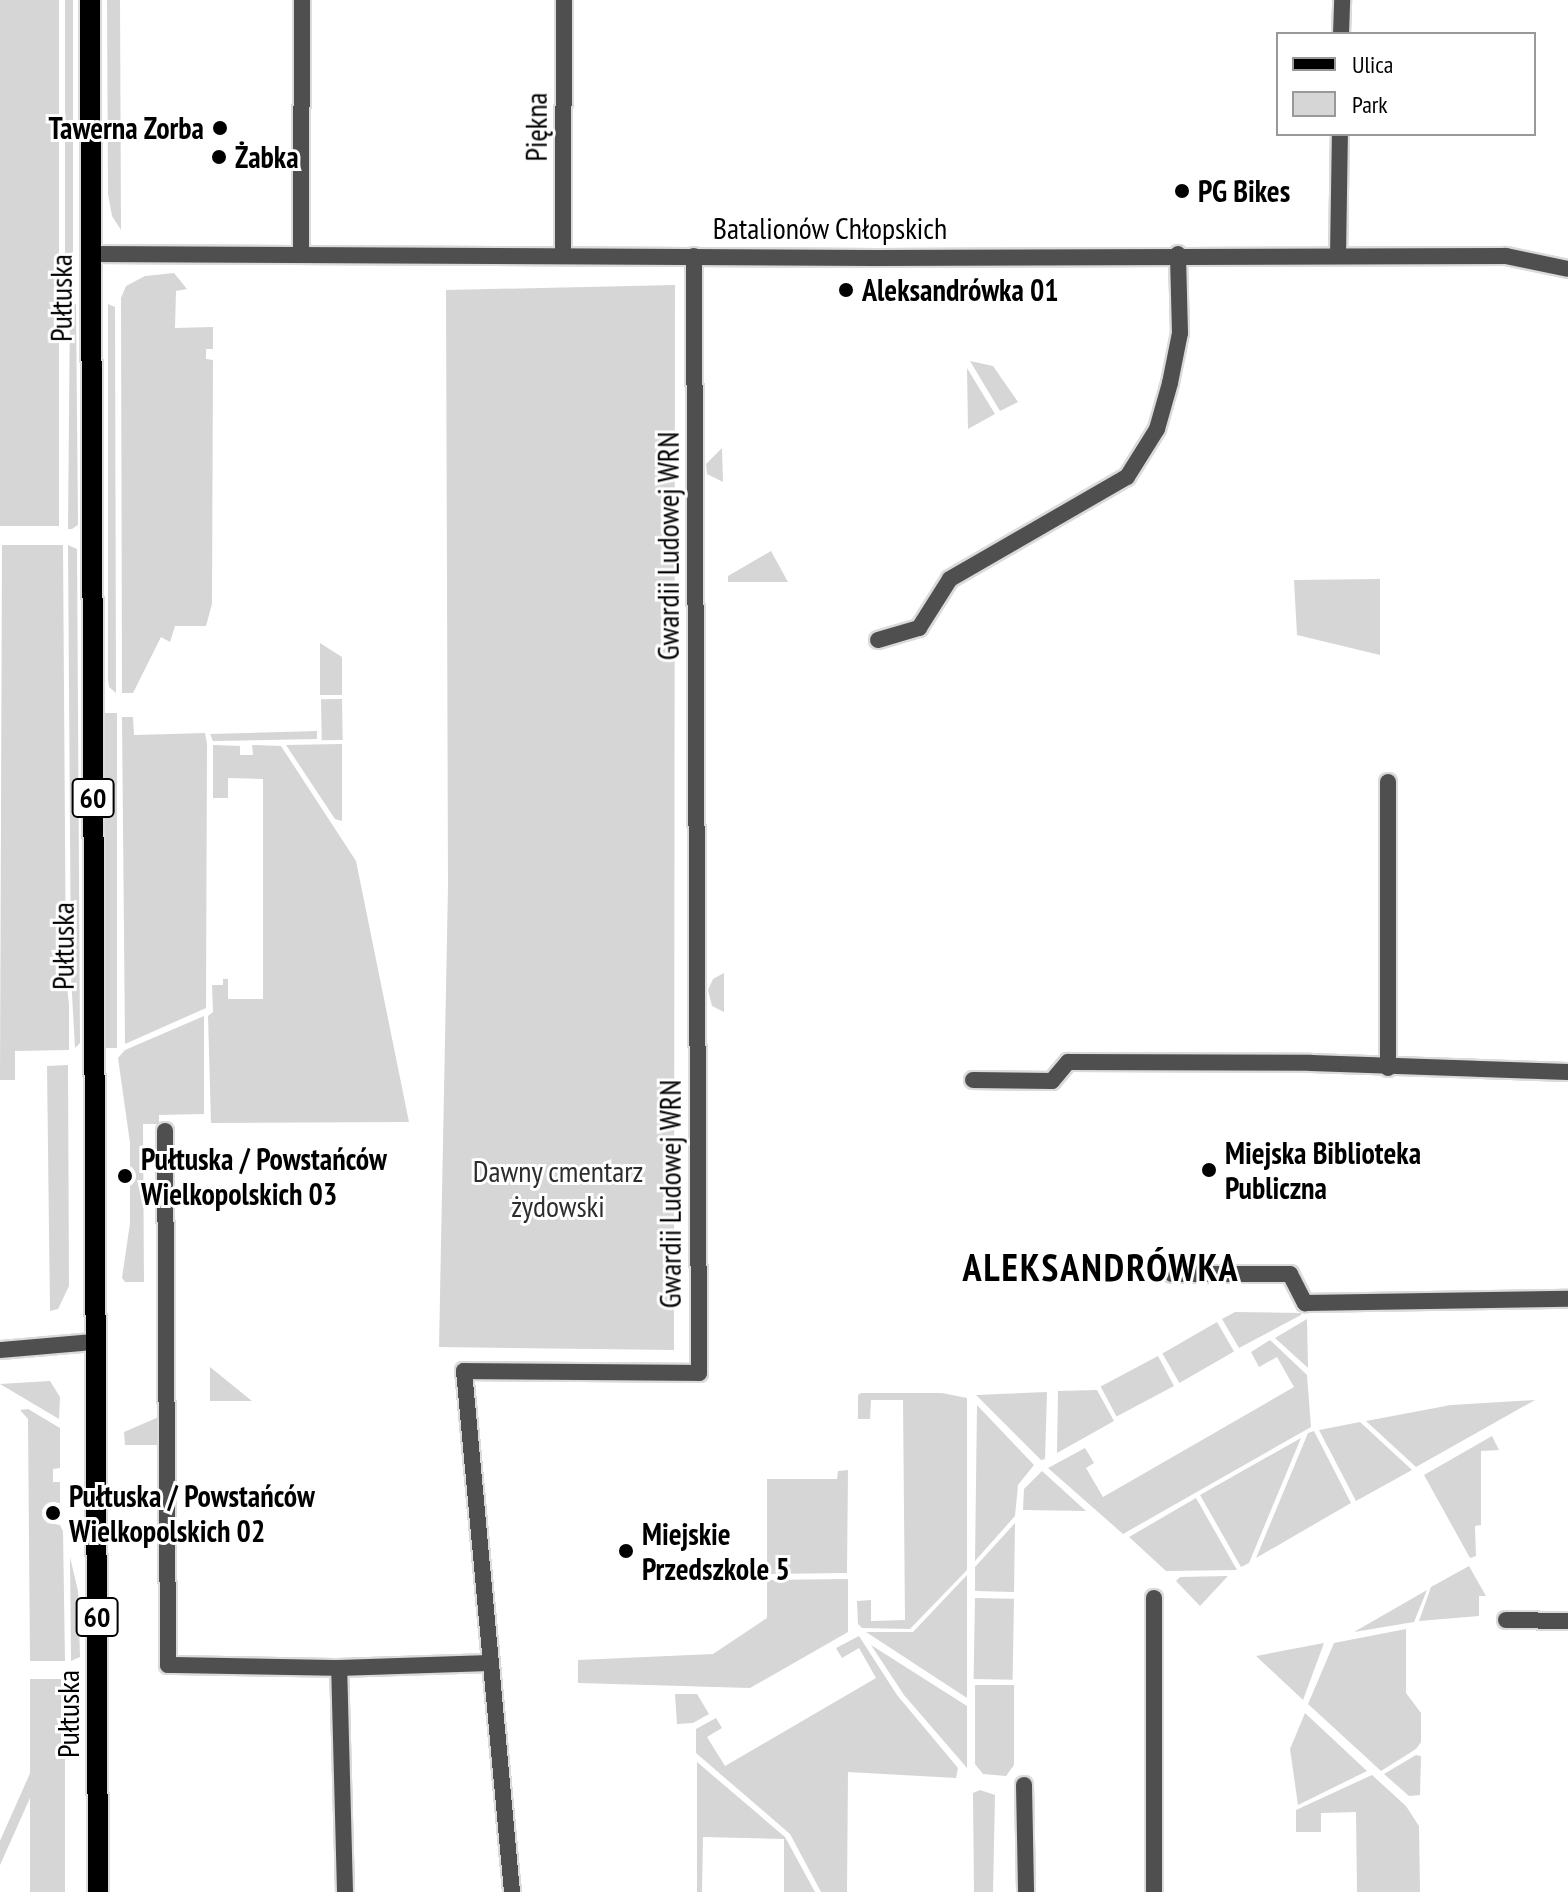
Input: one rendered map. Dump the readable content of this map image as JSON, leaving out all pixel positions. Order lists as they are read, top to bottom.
{
  "streets": {
    "main road": ["Pułtuska", "60"],
    "street": ["Piękna", "Batalionów Chłopskich", "Gwardii Ludowej WRN"]
  },
  "crossings": [
    ["Piękna", "Batalionów Chłopskich"],
    ["Batalionów Chłopskich", "Pułtuska"],
    ["Batalionów Chłopskich", "Gwardii Ludowej WRN"]
  ],
  "districts": ["ALEKSANDRÓWKA"],
  "parks": ["Dawny cmentarz żydowski"],
  "places": [
    "Tawerna Zorba",
    "Żabka",
    "PG Bikes",
    "Aleksandrówka 01",
    "Miejska Biblioteka Publiczna",
    "Pułtuska / Powstańców Wielkopolskich 03",
    "Pułtuska / Powstańców Wielkopolskich 02",
    "Miejskie Przedszkole 5"
  ],
  "legend": ["Ulica", "Park"]
}
